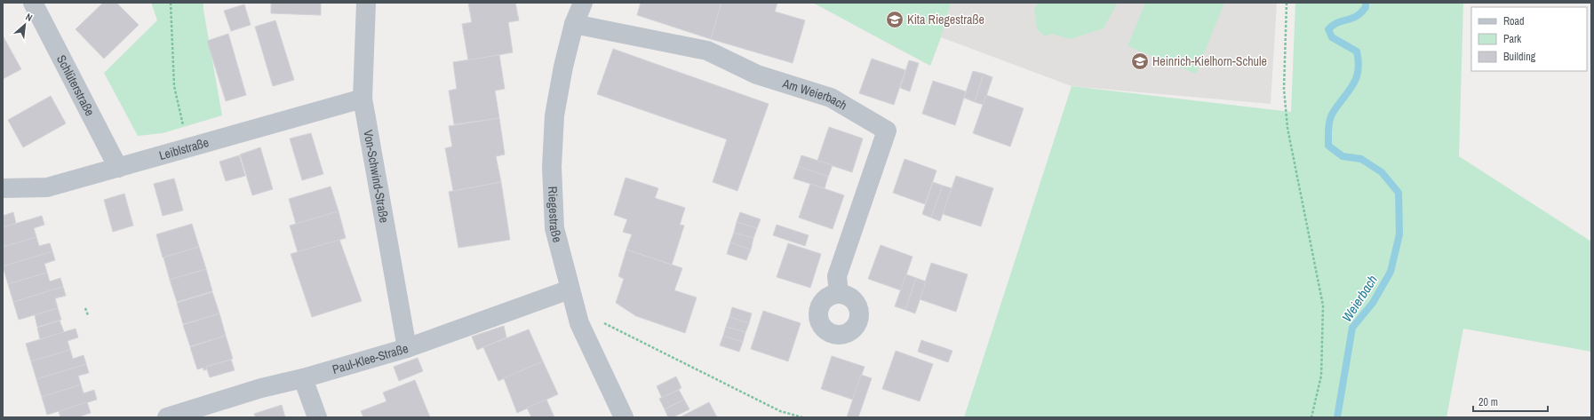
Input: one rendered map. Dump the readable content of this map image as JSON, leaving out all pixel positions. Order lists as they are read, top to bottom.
{
  "streets": {
    "street": [
      "Schlüterstraße",
      "Am Weierbach",
      "Leiblstraße",
      "Von-Schwind-Straße",
      "Riegestraße",
      "Paul-Klee-Straße"
    ]
  },
  "crossings": [
    ["Schlüterstraße", "Leiblstraße"],
    ["Am Weierbach", "Riegestraße"],
    ["Leiblstraße", "Von-Schwind-Straße"],
    ["Von-Schwind-Straße", "Paul-Klee-Straße"],
    ["Riegestraße", "Paul-Klee-Straße"]
  ],
  "water": ["Weierbach"],
  "places": {
    "school or university": ["Kita Riegestraße", "Heinrich-Kielhorn-Schule"]
  },
  "legend": ["Road", "Park", "Building"],
  "scale_bar": "20 m",
  "north": "top right"
}
